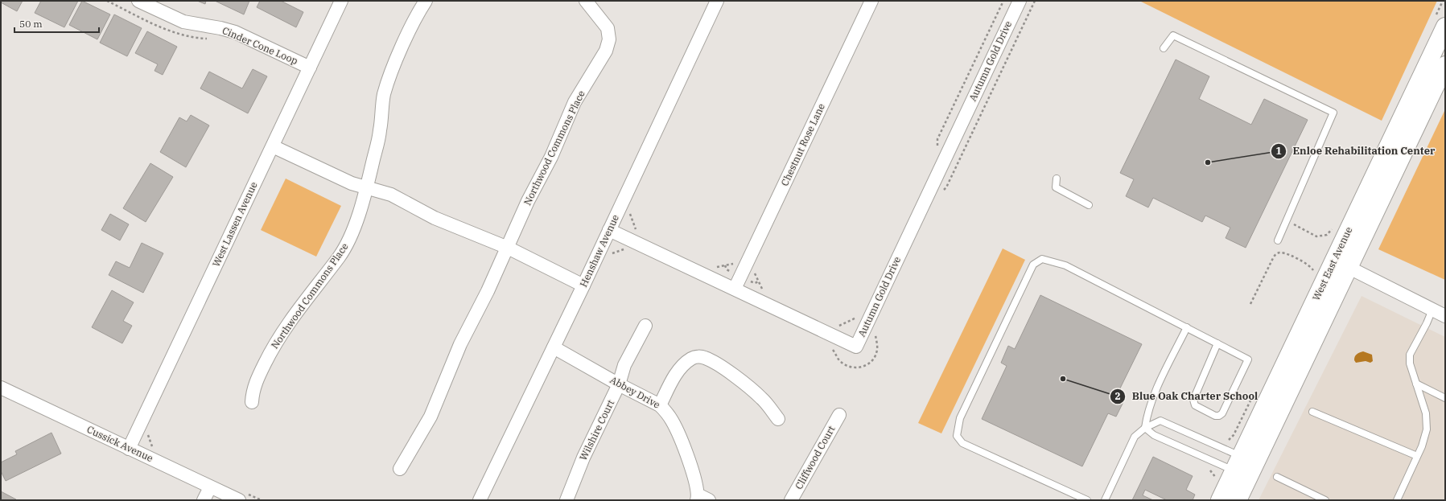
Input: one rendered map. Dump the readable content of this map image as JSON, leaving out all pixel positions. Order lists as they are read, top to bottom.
{
  "streets": {
    "main road": ["West East Avenue"],
    "street": [
      "Cinder Cone Loop",
      "Autumn Gold Drive",
      "Chestnut Rose Lane",
      "Northwood Commons Place",
      "West Lassen Avenue",
      "Henshaw Avenue",
      "Abbey Drive",
      "Wilshire Court",
      "Cussick Avenue",
      "Cliffwood Court"
    ]
  },
  "crossings": [
    ["Cinder Cone Loop", "West Lassen Avenue"],
    ["Autumn Gold Drive", "Chestnut Rose Lane"],
    ["Autumn Gold Drive", "Henshaw Avenue"],
    ["West Lassen Avenue", "Cussick Avenue"],
    ["Henshaw Avenue", "Abbey Drive"],
    ["Abbey Drive", "Wilshire Court"]
  ],
  "places": ["Enloe Rehabilitation Center", "Blue Oak Charter School"],
  "scale_bar": "50 m"
}
